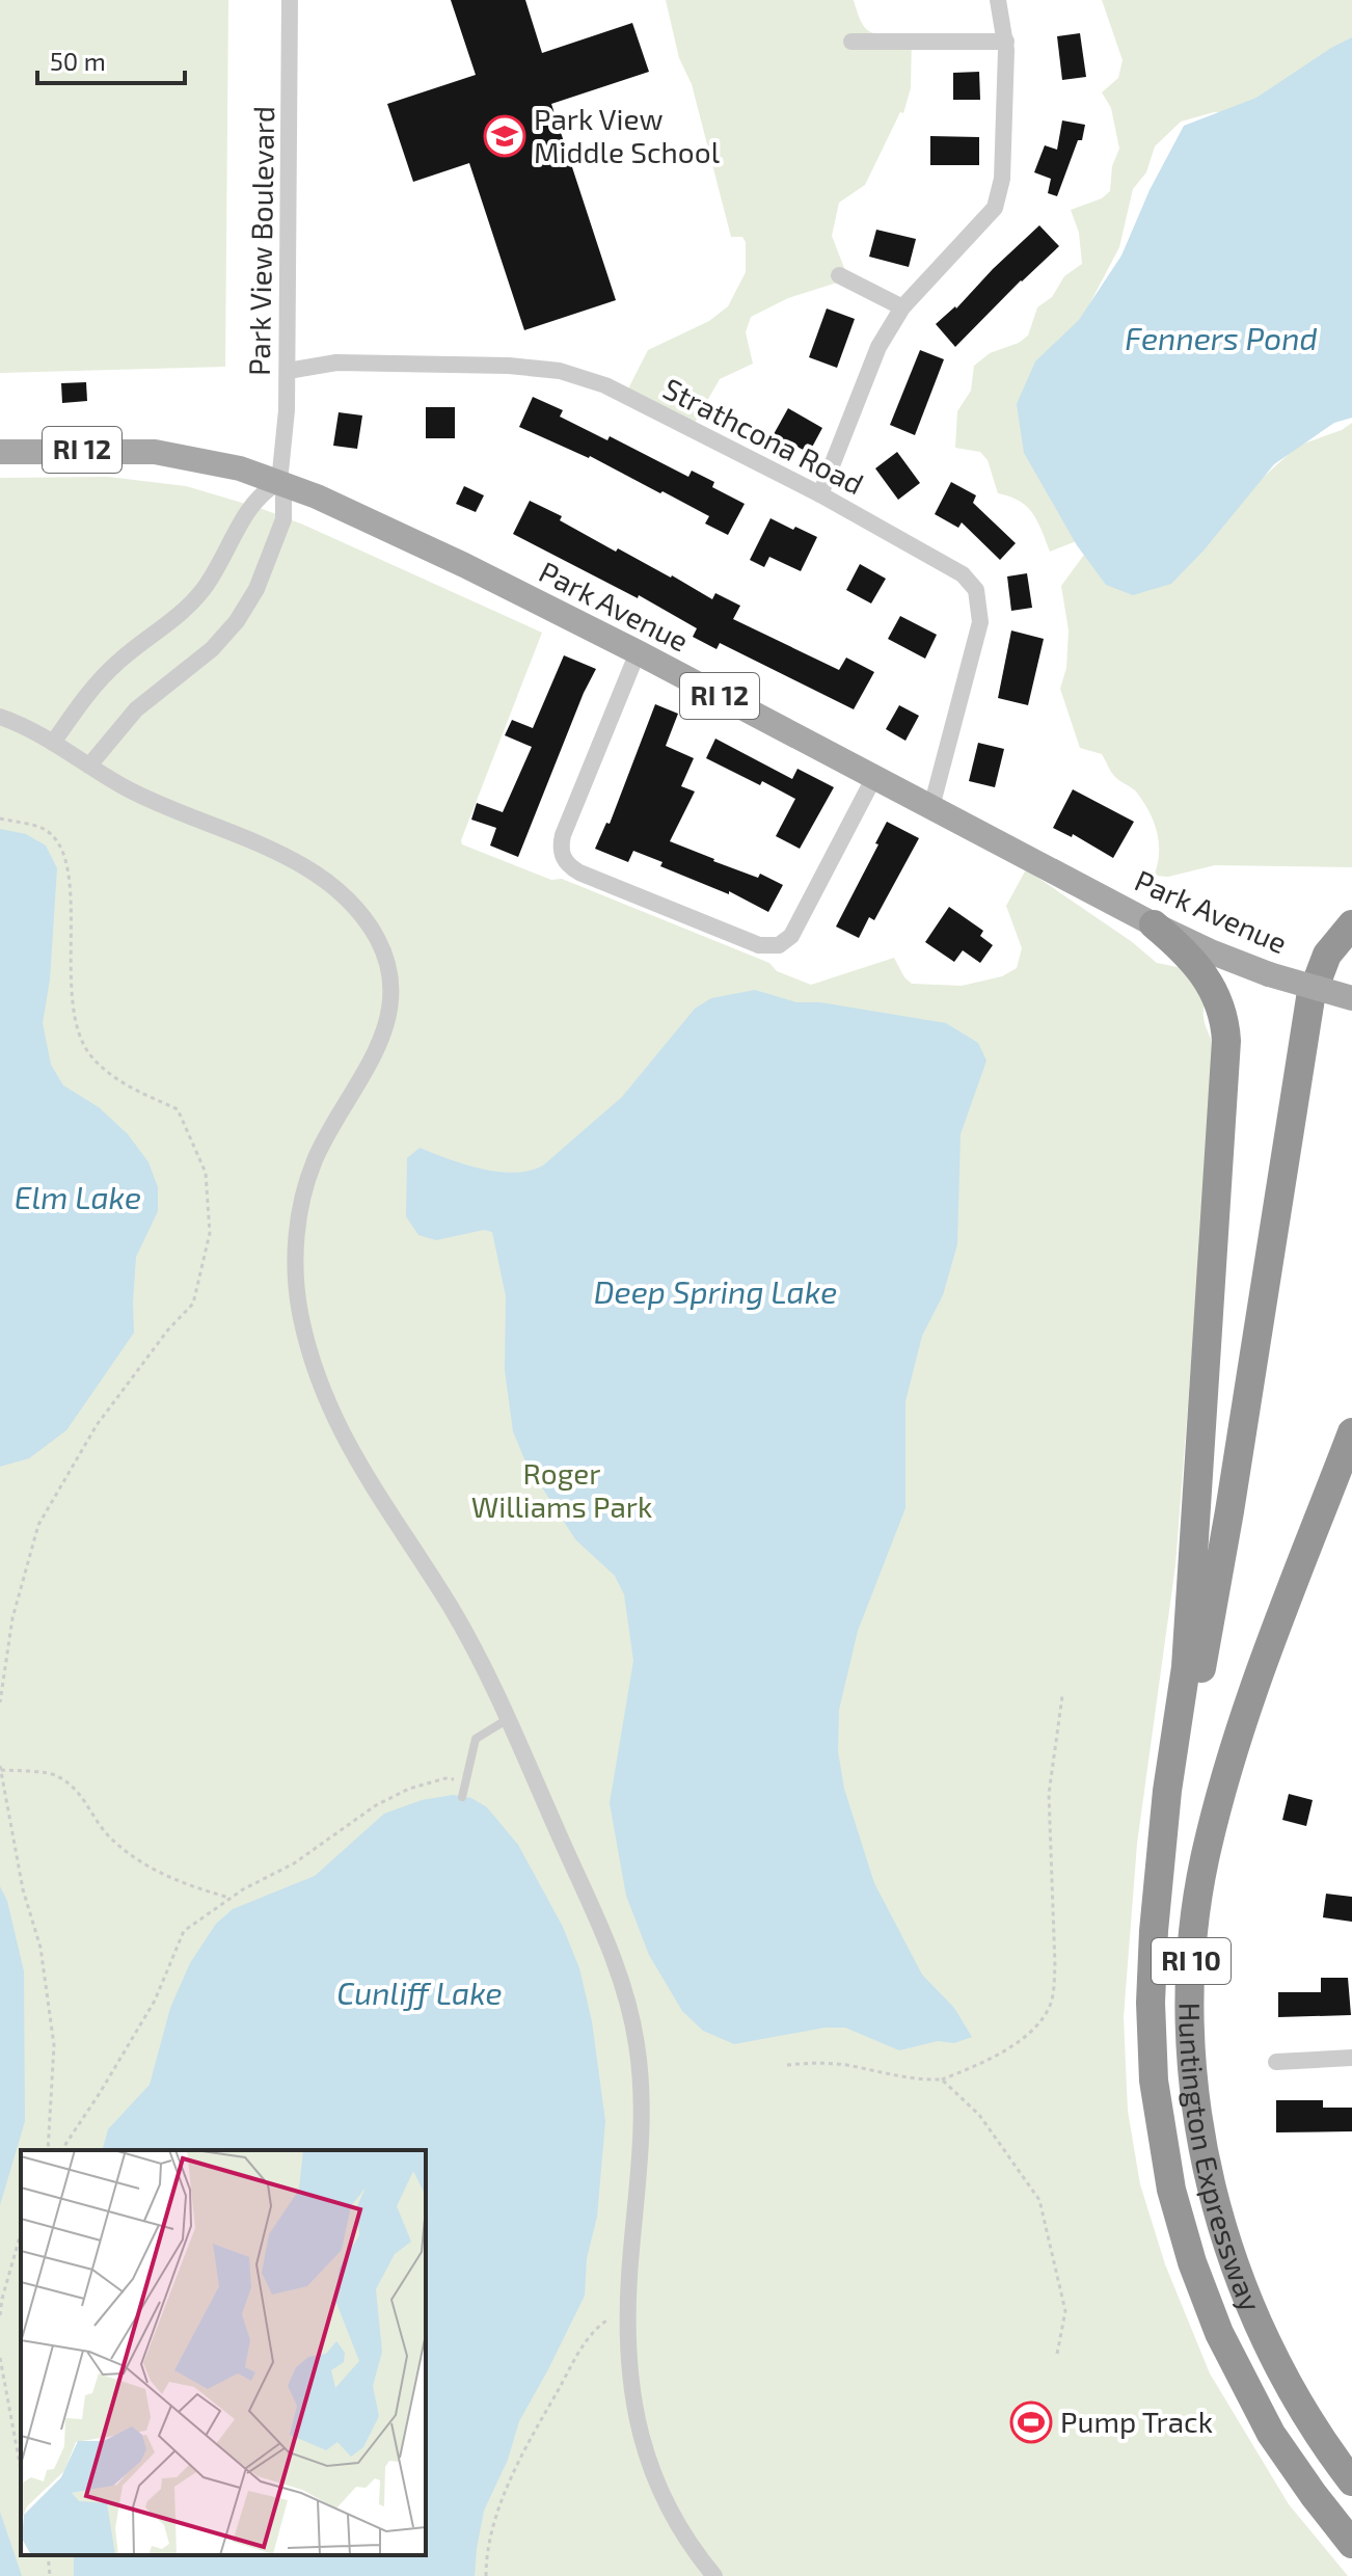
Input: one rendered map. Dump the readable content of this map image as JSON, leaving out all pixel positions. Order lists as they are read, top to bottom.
{
  "streets": {
    "highway": ["RI 10", "Huntington Expressway"],
    "main road": ["RI 12", "Park Avenue"],
    "street": ["Park View Boulevard", "Strathcona Road"]
  },
  "crossings": [
    ["Park View Boulevard", "Strathcona Road"],
    ["Park View Boulevard", "Park Avenue"],
    ["Strathcona Road", "Park Avenue"],
    ["RI 10", "Huntington Expressway"]
  ],
  "water": [
    "Fenners Pond",
    "Elm Lake",
    "Deep Spring Lake",
    "Cunliff Lake"
  ],
  "parks": ["Roger Williams Park"],
  "places": {
    "school or university": ["Park View Middle School"],
    "sports": ["Pump Track"]
  },
  "scale_bar": "50 m"
}
